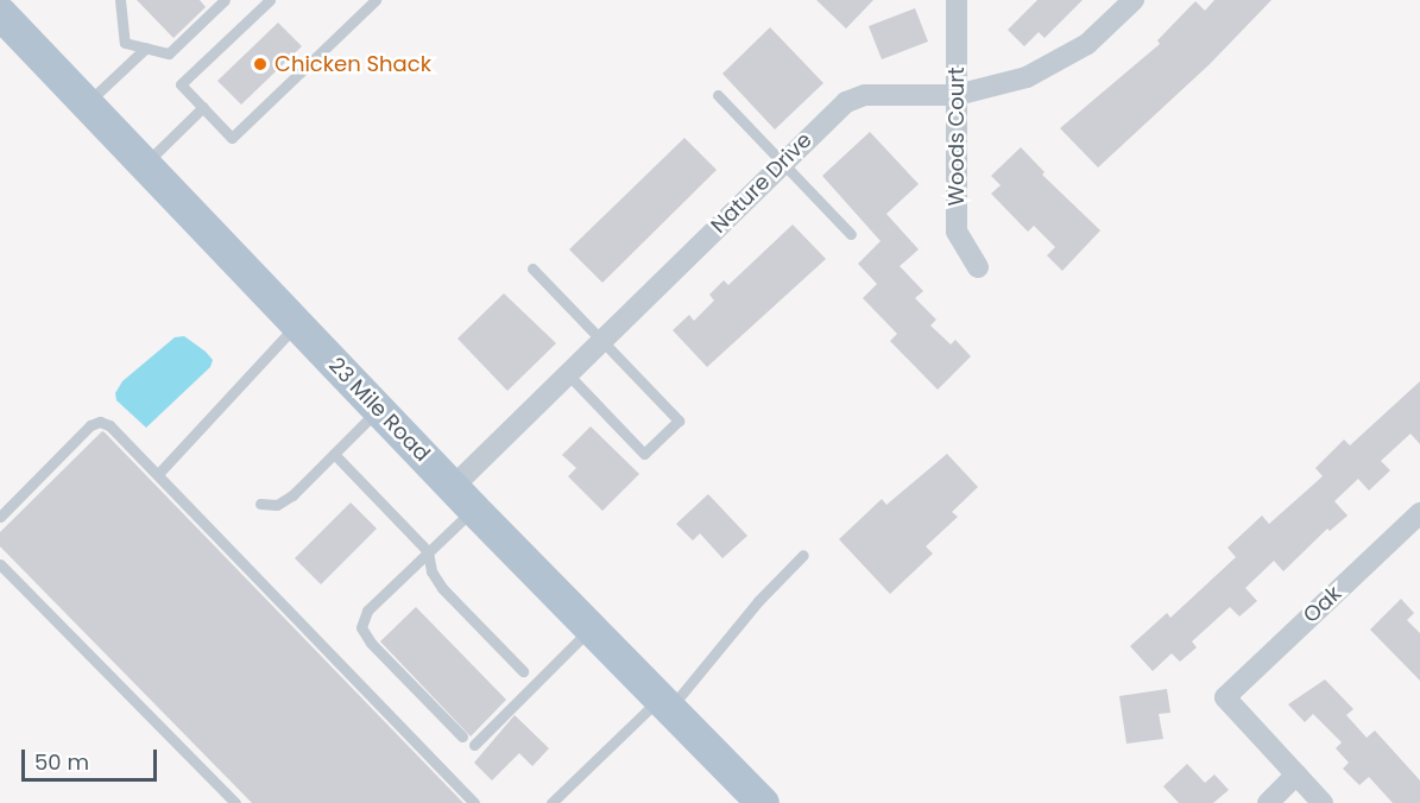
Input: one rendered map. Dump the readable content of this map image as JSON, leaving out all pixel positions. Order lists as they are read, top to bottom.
{
  "streets": {
    "main road": ["23 Mile Road"],
    "street": ["Woods Court", "Nature Drive", "Oak"]
  },
  "crossings": [
    ["Woods Court", "Nature Drive"],
    ["Nature Drive", "23 Mile Road"]
  ],
  "places": ["Chicken Shack"],
  "scale_bar": "50 m"
}
